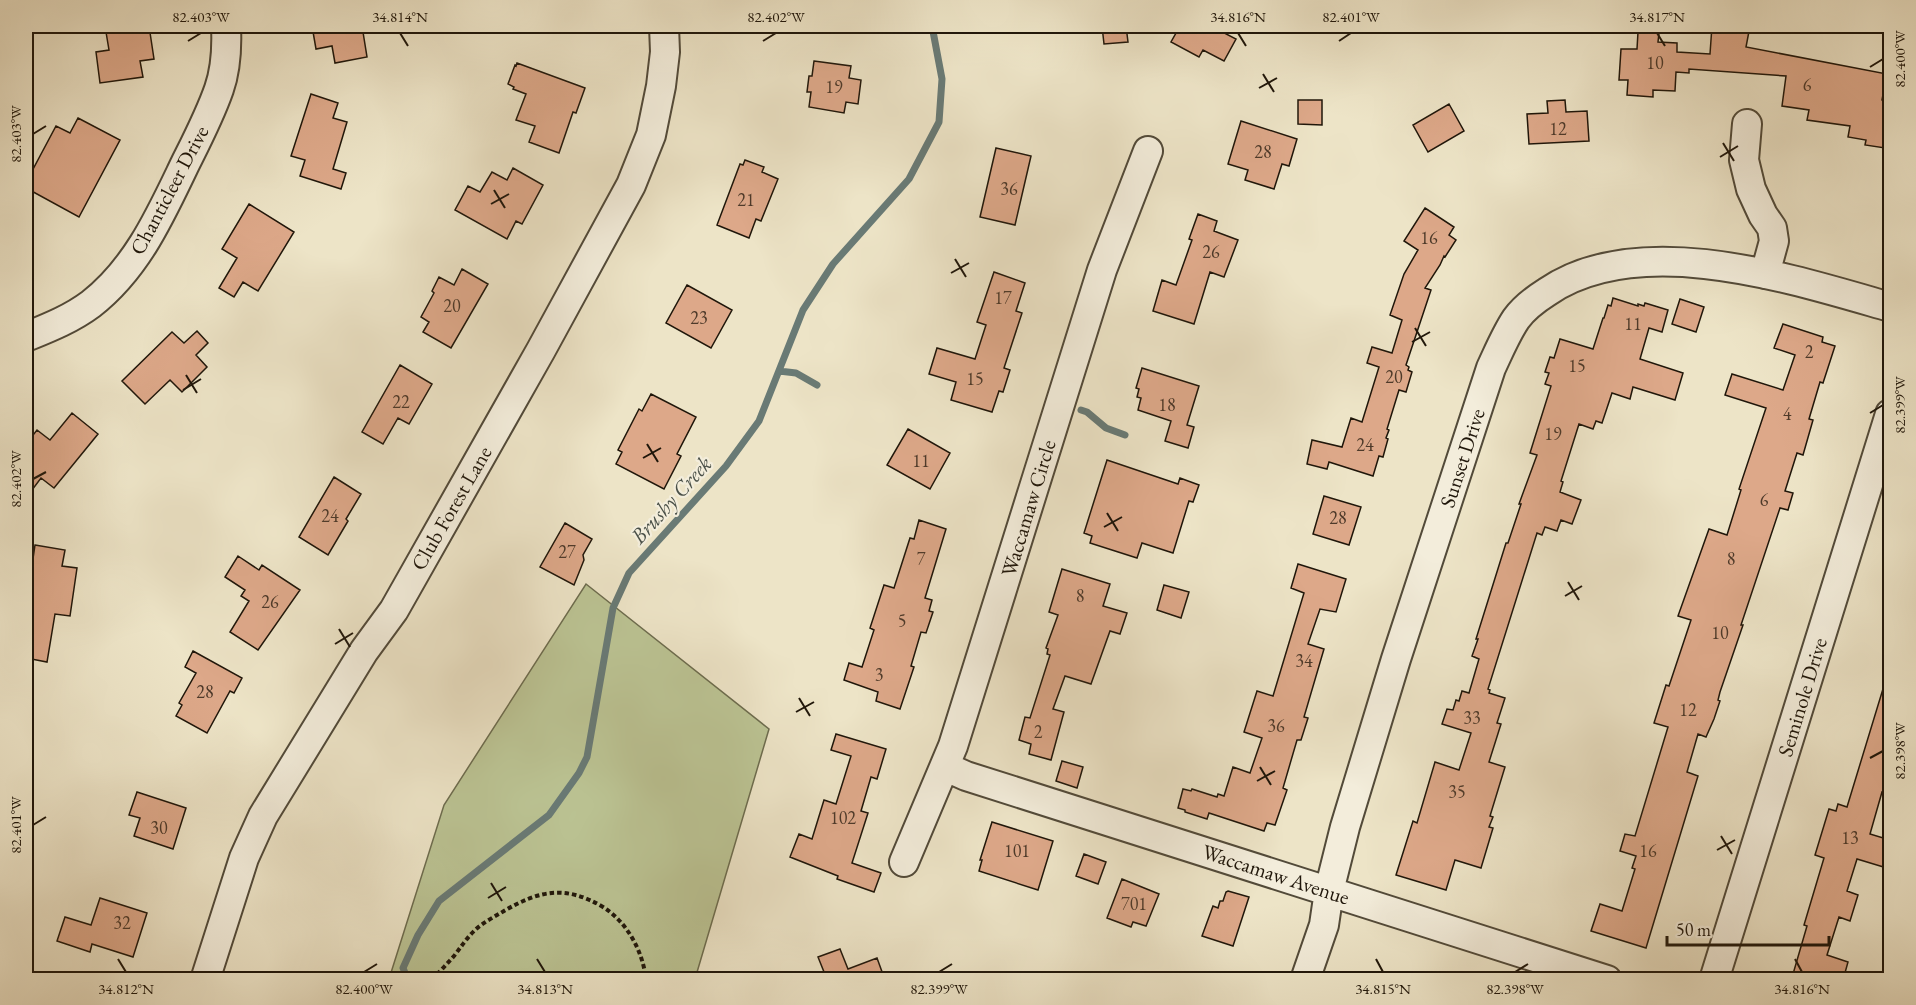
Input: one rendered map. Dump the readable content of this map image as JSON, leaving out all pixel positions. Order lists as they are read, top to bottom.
{
  "streets": {
    "street": [
      "Chanticleer Drive",
      "Sunset Drive",
      "Club Forest Lane",
      "Waccamaw Circle",
      "Seminole Drive",
      "Waccamaw Avenue"
    ]
  },
  "crossings": [
    ["Sunset Drive", "Waccamaw Avenue"],
    ["Waccamaw Circle", "Waccamaw Avenue"]
  ],
  "water": ["Brushy Creek"],
  "house_numbers": [
    "10",
    "6",
    "19",
    "12",
    "28",
    "36",
    "21",
    "16",
    "26",
    "17",
    "20",
    "23",
    "11",
    "2",
    "15",
    "20",
    "15",
    "22",
    "18",
    "4",
    "19",
    "24",
    "11",
    "6",
    "24",
    "28",
    "27",
    "7",
    "8",
    "8",
    "26",
    "5",
    "10",
    "34",
    "3",
    "28",
    "12",
    "33",
    "36",
    "2",
    "35",
    "102",
    "30",
    "13",
    "101",
    "16",
    "701",
    "32"
  ],
  "scale_bar": "50 m",
  "coordinates": [
    "82.403°W",
    "34.814°N",
    "82.402°W",
    "34.816°N",
    "82.401°W",
    "34.817°N",
    "82.400°W",
    "82.399°W",
    "82.398°W",
    "34.812°N",
    "34.813°N",
    "34.815°N"
  ]
}
